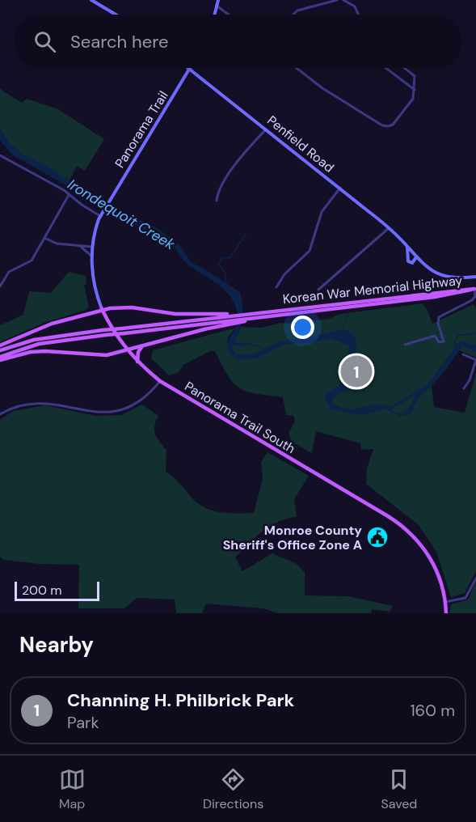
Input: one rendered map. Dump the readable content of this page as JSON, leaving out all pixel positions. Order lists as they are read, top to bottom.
{
  "streets": {
    "main road": ["Korean War Memorial Highway", "Panorama Trail South"],
    "street": ["Panorama Trail", "Penfield Road"]
  },
  "crossings": [
    ["Panorama Trail", "Penfield Road"],
    ["Panorama Trail", "Panorama Trail South"]
  ],
  "water": ["Irondequoit Creek"],
  "places": {
    "public building": ["Monroe County Sheriff's Office Zone A"]
  },
  "scale_bar": "200 m",
  "page": {
    "search": "Search here",
    "pins": "1",
    "scale": "200 m",
    "heading": "Nearby",
    "list": [
      {
        "mark": "1",
        "name": "Channing H. Philbrick Park",
        "note": "Park",
        "value": "160 m"
      }
    ],
    "nav": ["Map", "Directions", "Saved"]
  }
}
